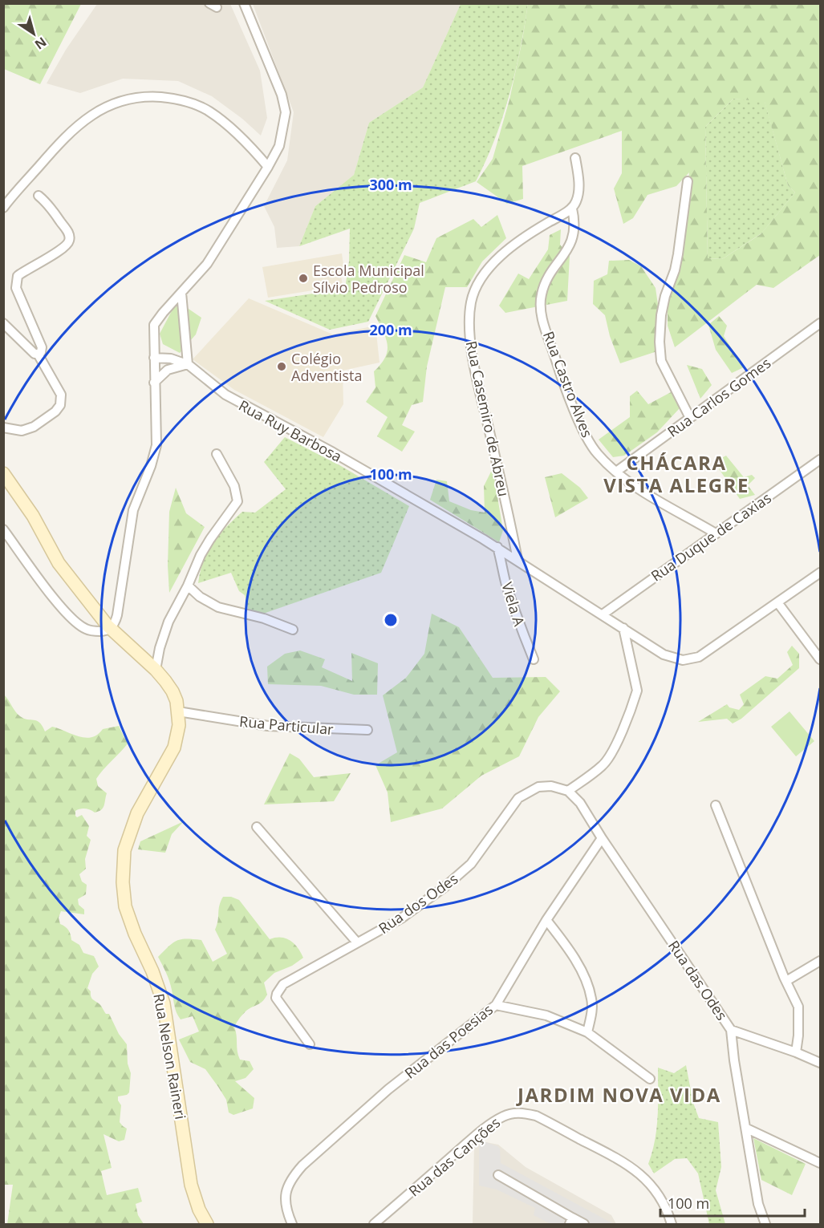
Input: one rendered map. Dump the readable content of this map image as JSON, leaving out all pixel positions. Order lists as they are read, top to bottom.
{
  "streets": {
    "main road": ["Rua Nelson Raineri"],
    "street": [
      "Rua Castro Alves",
      "Rua Carlos Gomes",
      "Rua Casemiro de Abreu",
      "Rua Ruy Barbosa",
      "Rua Duque de Caxias",
      "Viela A",
      "Rua Particular",
      "Rua dos Odes",
      "Rua das Odes",
      "Rua das Poesias",
      "Rua das Canções"
    ]
  },
  "crossings": [
    ["Rua Castro Alves", "Rua Carlos Gomes"],
    ["Rua Castro Alves", "Rua Casemiro de Abreu"],
    ["Rua Castro Alves", "Rua Duque de Caxias"],
    ["Rua Casemiro de Abreu", "Rua Ruy Barbosa"],
    ["Rua Ruy Barbosa", "Rua Duque de Caxias"],
    ["Rua Ruy Barbosa", "Viela A"],
    ["Rua Particular", "Rua Nelson Raineri"],
    ["Rua das Odes", "Rua das Poesias"]
  ],
  "districts": ["CHÁCARA VISTA ALEGRE", "JARDIM NOVA VIDA"],
  "places": ["Escola Municipal Sílvio Pedroso", "Colégio Adventista"],
  "scale_bar": "100 m",
  "north": "bottom right",
  "rings": ["300 m", "200 m", "100 m"]
}
